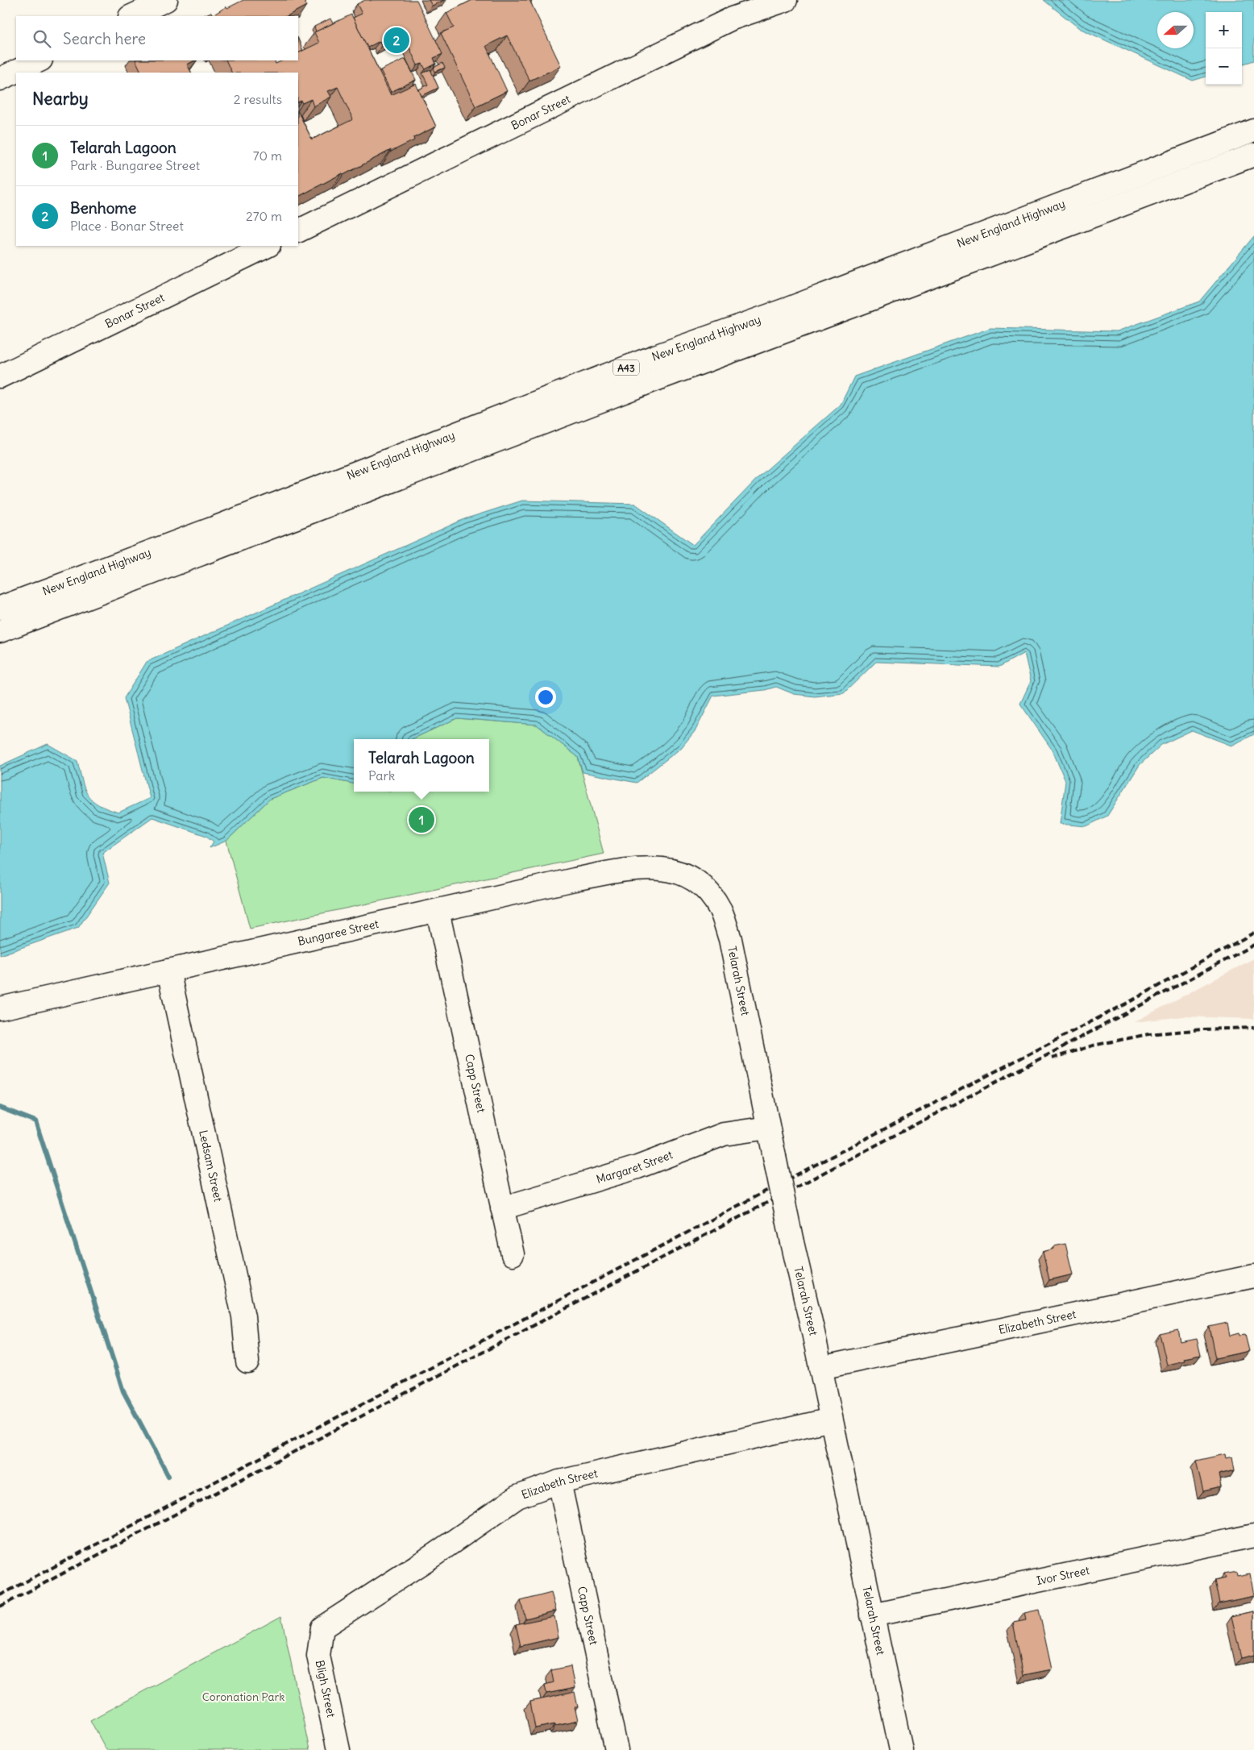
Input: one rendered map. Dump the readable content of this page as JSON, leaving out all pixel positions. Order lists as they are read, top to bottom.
{
  "streets": {
    "main road": [
      "Bonar Street",
      "New England Highway",
      "A43",
      "Bungaree Street",
      "Telarah Street",
      "Capp Street",
      "Ledsam Street",
      "Margaret Street",
      "Elizabeth Street",
      "Ivor Street",
      "Bligh Street"
    ]
  },
  "crossings": [
    ["Bungaree Street", "Telarah Street"],
    ["Bungaree Street", "Capp Street"],
    ["Bungaree Street", "Ledsam Street"],
    ["Telarah Street", "Margaret Street"],
    ["Telarah Street", "Elizabeth Street"],
    ["Telarah Street", "Ivor Street"],
    ["Capp Street", "Margaret Street"],
    ["Capp Street", "Elizabeth Street"],
    ["Elizabeth Street", "Bligh Street"]
  ],
  "parks": ["Coronation Park"],
  "north": "left",
  "page": {
    "map_buttons": ["+", "−"],
    "search": "Search here",
    "pins": ["2", "1"],
    "heading": ["Nearby", "2 results"],
    "list": [
      {
        "mark": "1",
        "name": "Telarah Lagoon",
        "note": "Park · Bungaree Street",
        "value": "70 m"
      },
      {
        "mark": "2",
        "name": "Benhome",
        "note": "Place · Bonar Street",
        "value": "270 m"
      }
    ],
    "popup": ["Telarah Lagoon", "Park"]
  }
}
